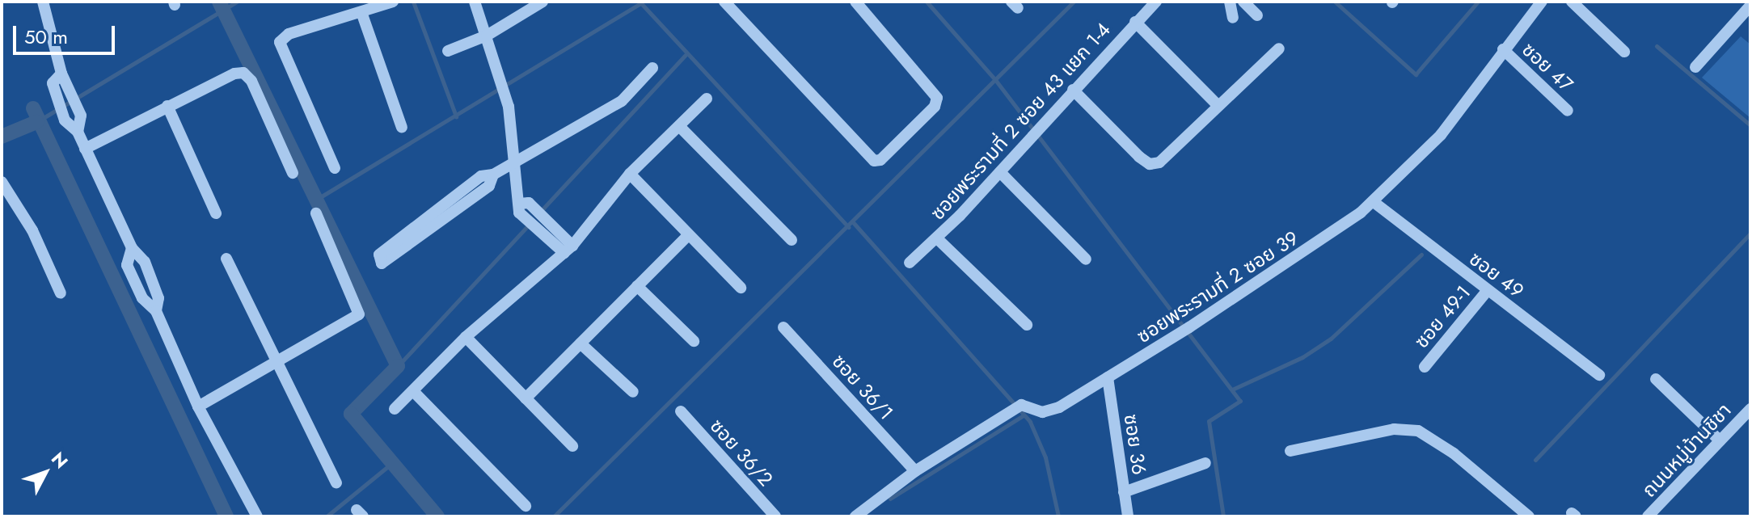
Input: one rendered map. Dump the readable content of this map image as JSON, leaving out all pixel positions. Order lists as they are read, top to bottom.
{
  "streets": {
    "street": [
      "ซอย 47",
      "ซอยพระรามที่ 2 ซอย 43 แยก 1-4",
      "ซอย 49",
      "ซอยพระรามที่ 2 ซอย 39",
      "ซอย 49-1",
      "ซอย 36/1",
      "ซอย 36",
      "ถนนหมู่บ้านชิชา",
      "ซอย 36/2"
    ]
  },
  "crossings": [
    ["ซอย 47", "ซอยพระรามที่ 2 ซอย 39"],
    ["ซอย 49", "ซอยพระรามที่ 2 ซอย 39"],
    ["ซอย 49", "ซอย 49-1"],
    ["ซอยพระรามที่ 2 ซอย 39", "ซอย 36/1"],
    ["ซอยพระรามที่ 2 ซอย 39", "ซอย 36"]
  ],
  "scale_bar": "50 m",
  "north": "top right"
}
